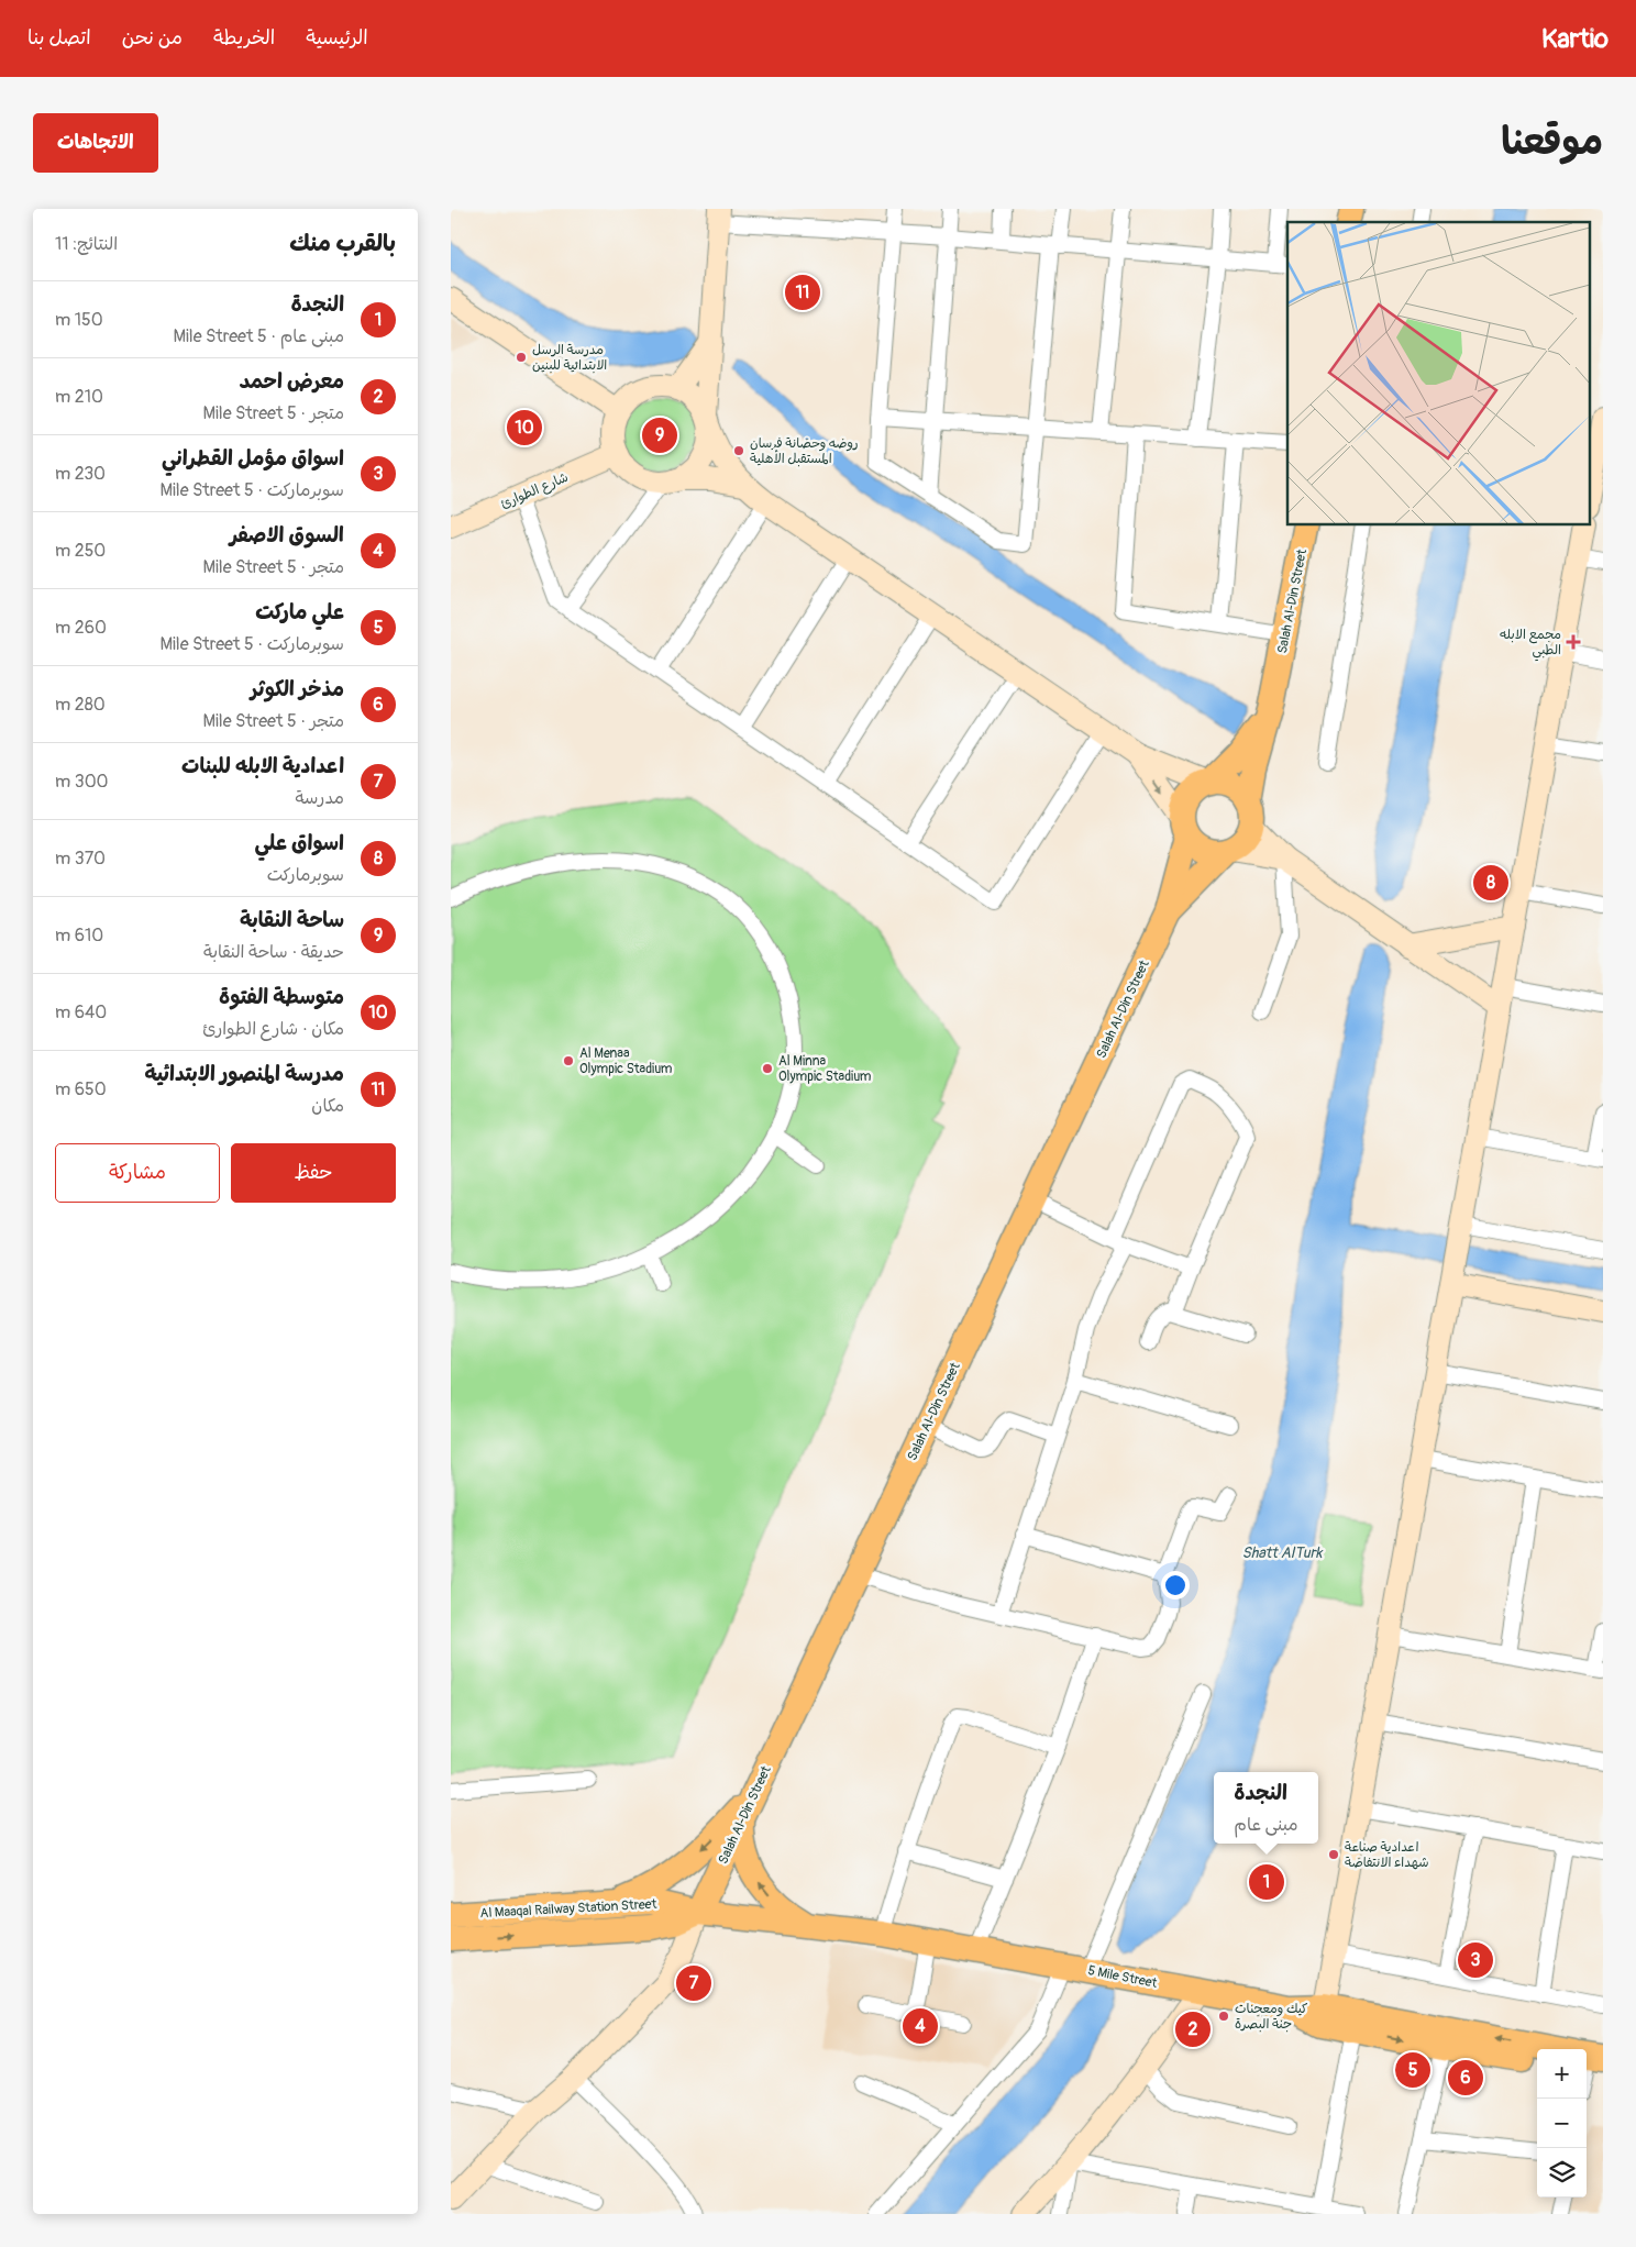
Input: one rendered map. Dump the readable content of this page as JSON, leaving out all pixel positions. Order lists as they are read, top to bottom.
{
  "streets": {
    "main road": ["Salah Al-Din Street", "Al Maaqal Railway Station Street", "5 Mile Street"],
    "street": ["شارع الطوارئ"]
  },
  "crossings": [
    ["Salah Al-Din Street", "Al Maaqal Railway Station Street"],
    ["Salah Al-Din Street", "5 Mile Street"],
    ["Al Maaqal Railway Station Street", "5 Mile Street"]
  ],
  "water": ["Shatt AlTurk"],
  "places": {
    "other": [
      "مدرسة الرسل الابتدائية للبنين",
      "روضه وحضانة فرسان المستقبل الأهلية",
      "Al Menaa Olympic Stadium",
      "Al Minna Olympic Stadium",
      "اعدادية صناعة شهداء الانتفاضة",
      "كيك ومعجنات جنة البصرة"
    ],
    "health": ["مجمع الابله الطبي"]
  },
  "page": {
    "header": "Kartio",
    "nav": [
      "الرئيسية",
      "الخريطة",
      "من نحن",
      "اتصل بنا"
    ],
    "title": "موقعنا",
    "buttons": [
      "الاتجاهات",
      ["حفظ", "مشاركة"]
    ],
    "heading": ["بالقرب منك", "النتائج: 11"],
    "pins": [
      "11",
      "10",
      "9",
      "8",
      "1",
      "3",
      "7",
      "4",
      "2",
      "5",
      "6"
    ],
    "list": [
      {
        "mark": "1",
        "name": "النجدة",
        "note": "مبنى عام · 5 Mile Street",
        "value": "150 m"
      },
      {
        "mark": "2",
        "name": "معرض احمد",
        "note": "متجر · 5 Mile Street",
        "value": "210 m"
      },
      {
        "mark": "3",
        "name": "اسواق مؤمل القطراني",
        "note": "سوبرماركت · 5 Mile Street",
        "value": "230 m"
      },
      {
        "mark": "4",
        "name": "السوق الاصفر",
        "note": "متجر · 5 Mile Street",
        "value": "250 m"
      },
      {
        "mark": "5",
        "name": "علي ماركت",
        "note": "سوبرماركت · 5 Mile Street",
        "value": "260 m"
      },
      {
        "mark": "6",
        "name": "مذخر الكوثر",
        "note": "متجر · 5 Mile Street",
        "value": "280 m"
      },
      {
        "mark": "7",
        "name": "اعدادية الابله للبنات",
        "note": "مدرسة",
        "value": "300 m"
      },
      {
        "mark": "8",
        "name": "اسواق علي",
        "note": "سوبرماركت",
        "value": "370 m"
      },
      {
        "mark": "9",
        "name": "ساحة النقابة",
        "note": "حديقة · ساحة النقابة",
        "value": "610 m"
      },
      {
        "mark": "10",
        "name": "متوسطة الفتوة",
        "note": "مكان · شارع الطوارئ",
        "value": "640 m"
      },
      {
        "mark": "11",
        "name": "مدرسة المنصور الابتدائية",
        "note": "مكان",
        "value": "650 m"
      }
    ],
    "popup": ["النجدة", "مبنى عام"],
    "map_buttons": ["+", "−"]
  }
}
